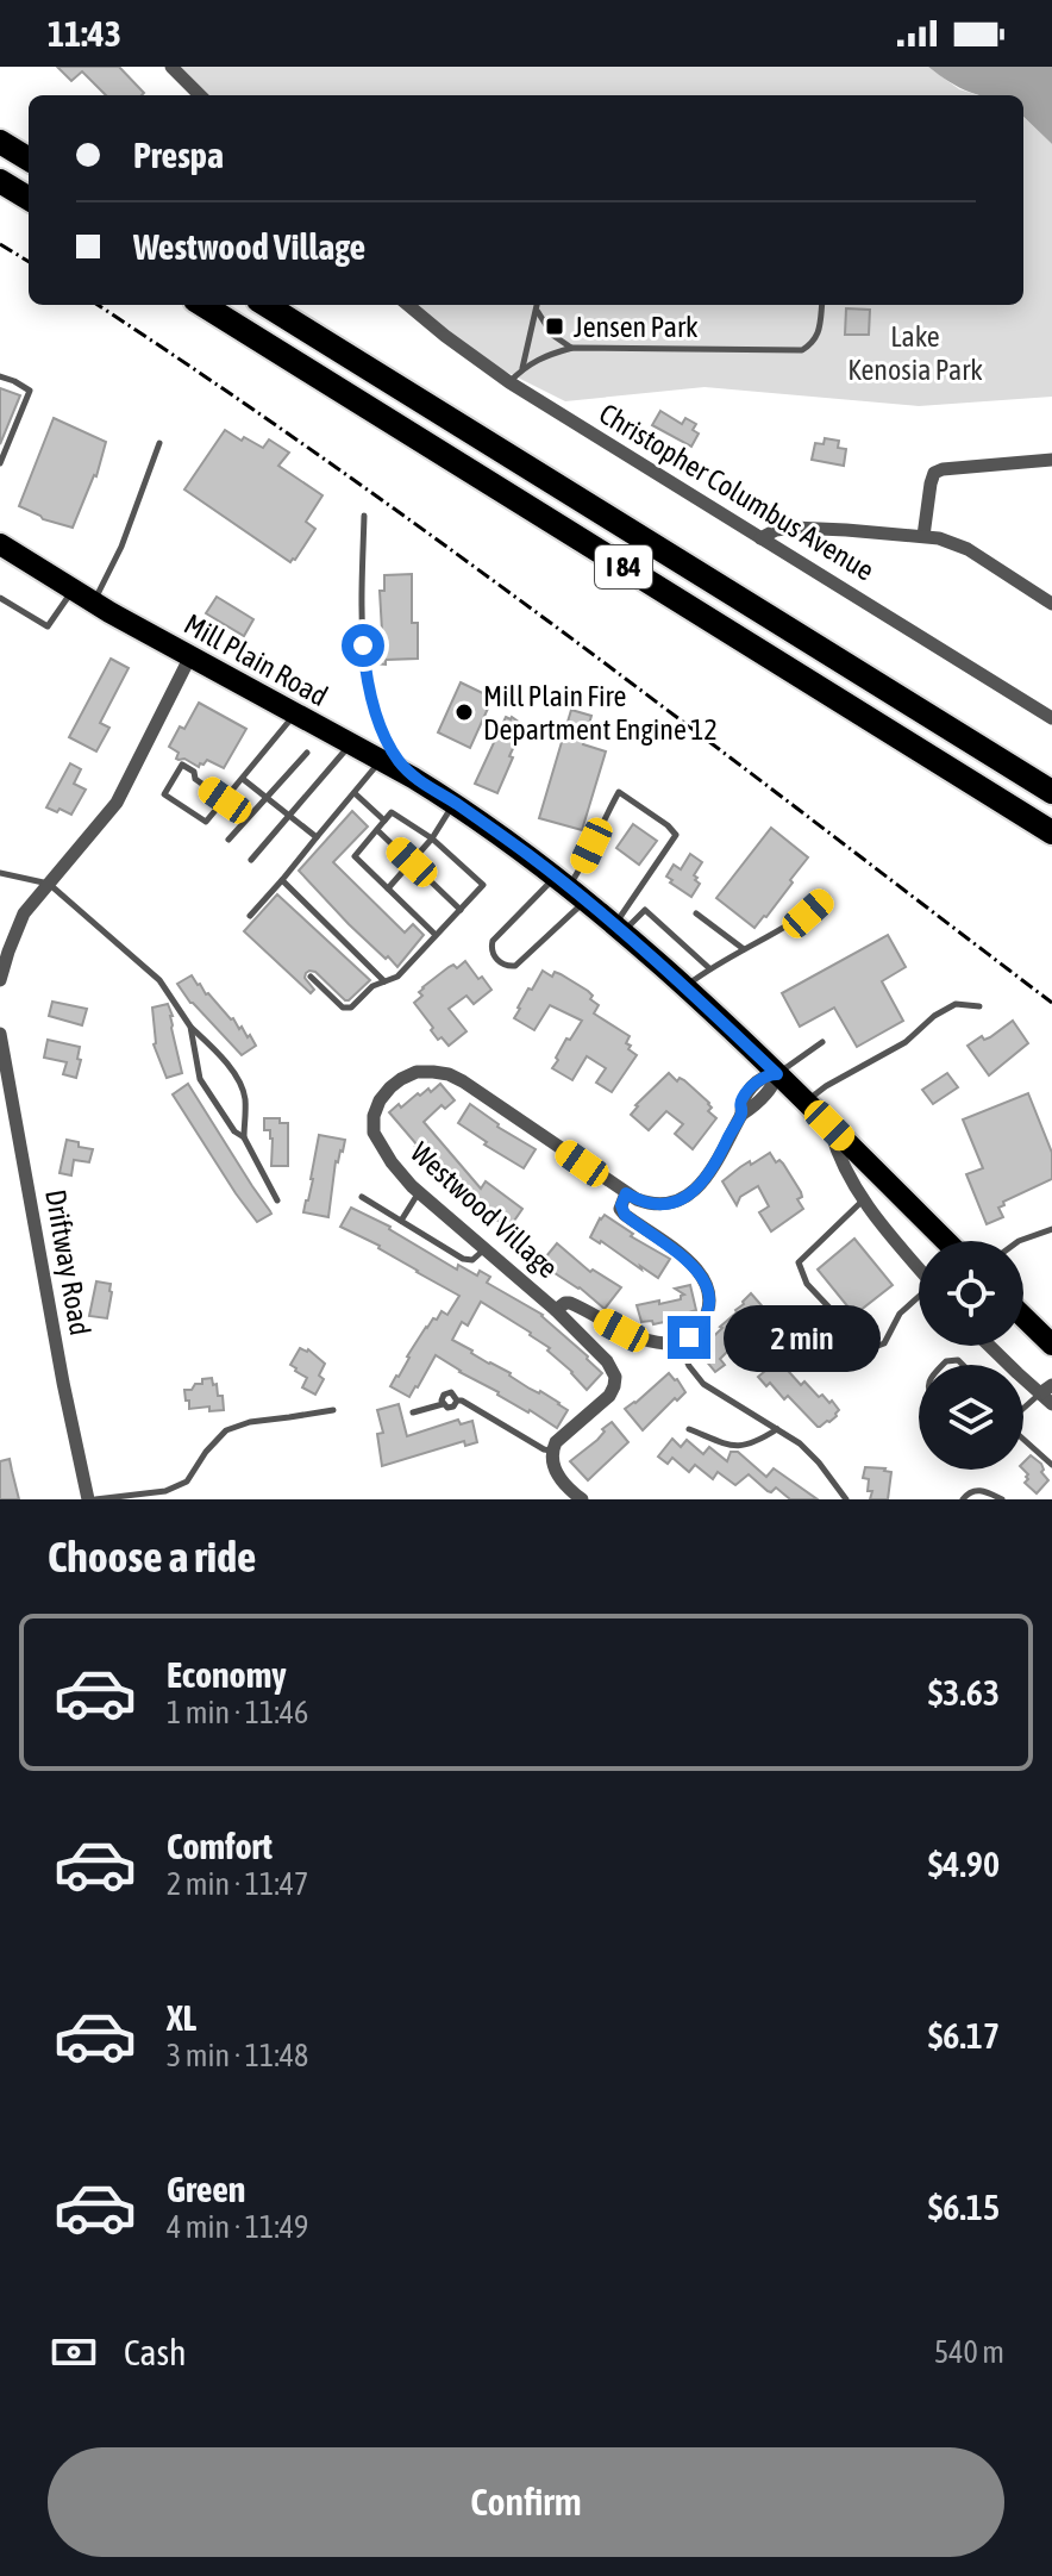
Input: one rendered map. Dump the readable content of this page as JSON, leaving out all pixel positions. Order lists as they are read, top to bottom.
{
  "streets": {
    "highway": ["I 84"],
    "main road": ["Mill Plain Road"],
    "street": ["Christopher Columbus Avenue", "Westwood Village", "Driftway Road"]
  },
  "crossings": [
    ["Mill Plain Road", "Westwood Village"]
  ],
  "parks": ["Lake Kenosia Park"],
  "places": {
    "transit": ["Jensen Park"],
    "other": ["Mill Plain Fire Department Engine 12"]
  },
  "page": {
    "status": "11:43",
    "banner": ["Prespa", "Westwood Village"],
    "bubble": "2 min",
    "heading": "Choose a ride",
    "list": [
      {
        "name": "Economy",
        "note": "1 min · 11:46",
        "value": "$3.63"
      },
      {
        "name": "Comfort",
        "note": "2 min · 11:47",
        "value": "$4.90"
      },
      {
        "name": "XL",
        "note": "3 min · 11:48",
        "value": "$6.17"
      },
      {
        "name": "Green",
        "note": "4 min · 11:49",
        "value": "$6.15"
      }
    ],
    "pay": ["Cash", "540 m"],
    "buttons": "Confirm"
  }
}
